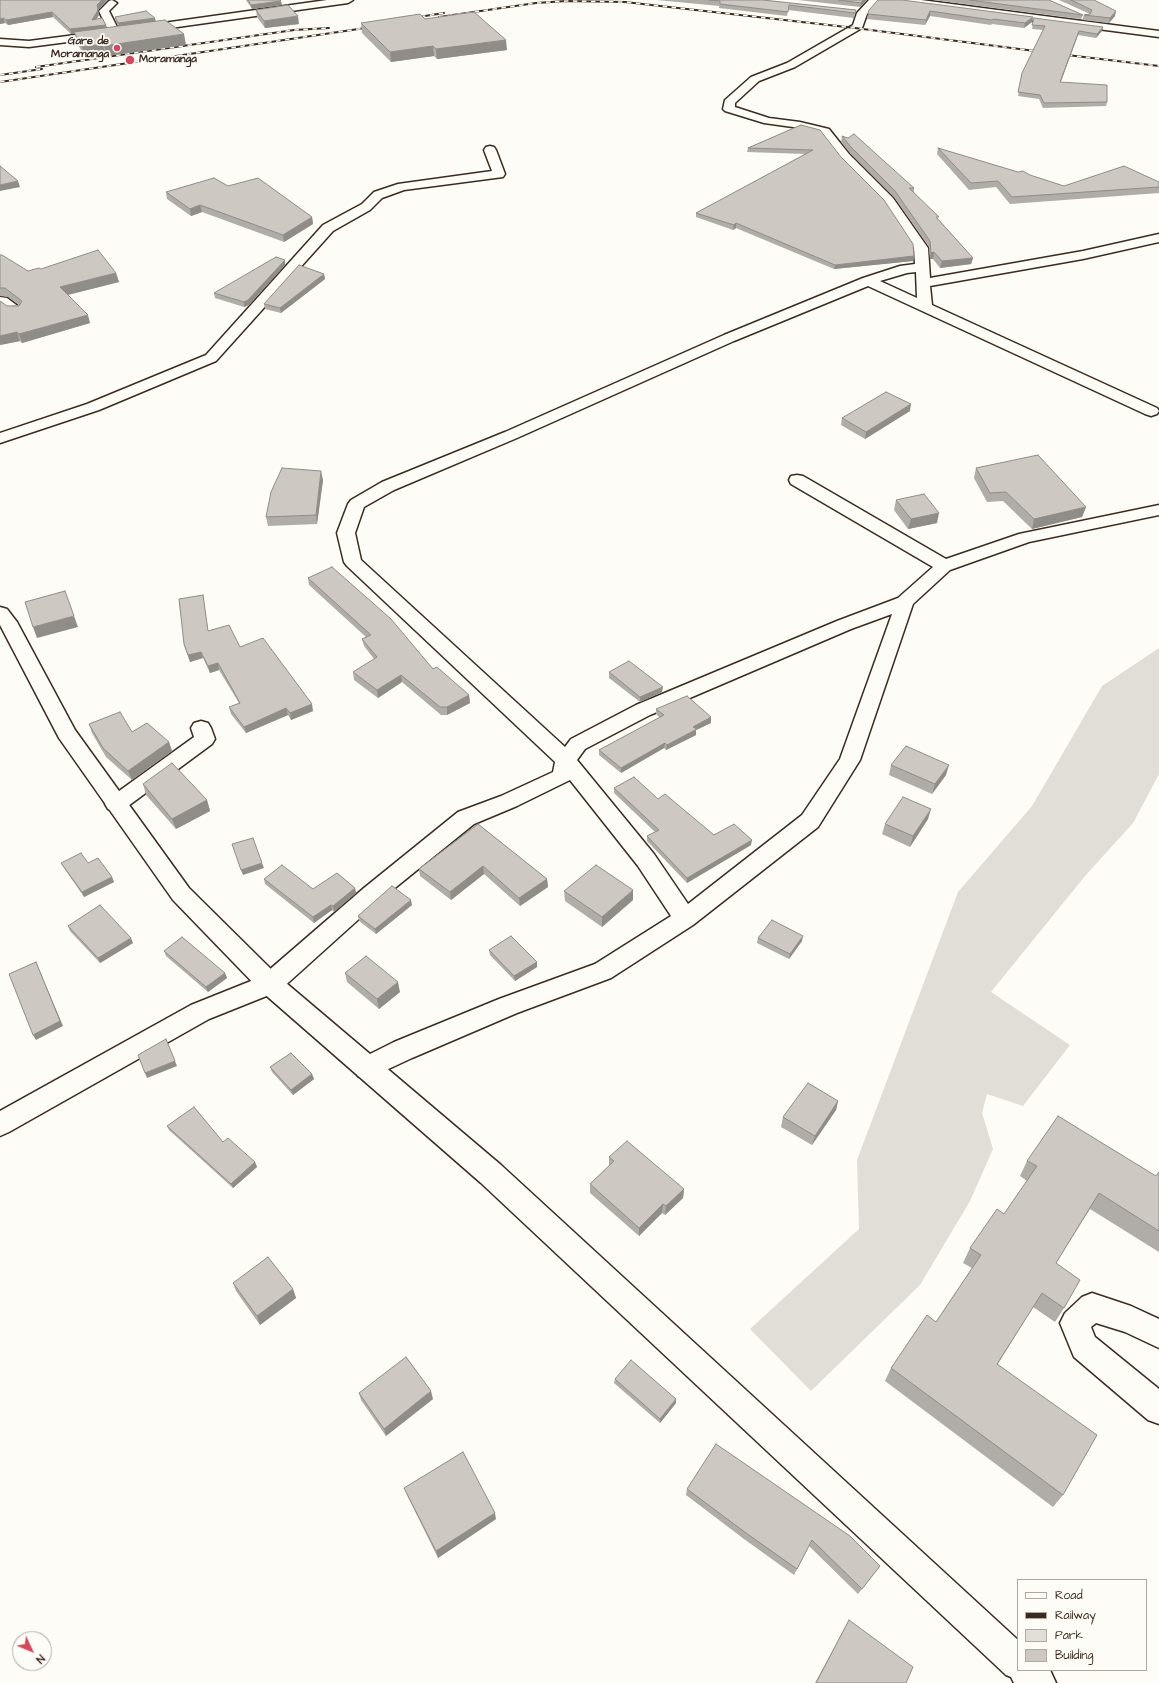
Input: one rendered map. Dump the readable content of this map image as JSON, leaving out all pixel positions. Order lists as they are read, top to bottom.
{
  "places": ["Gare de Moramanga", "Moramanga"],
  "legend": [
    "Road",
    "Railway",
    "Park",
    "Building"
  ],
  "north": "bottom right"
}
